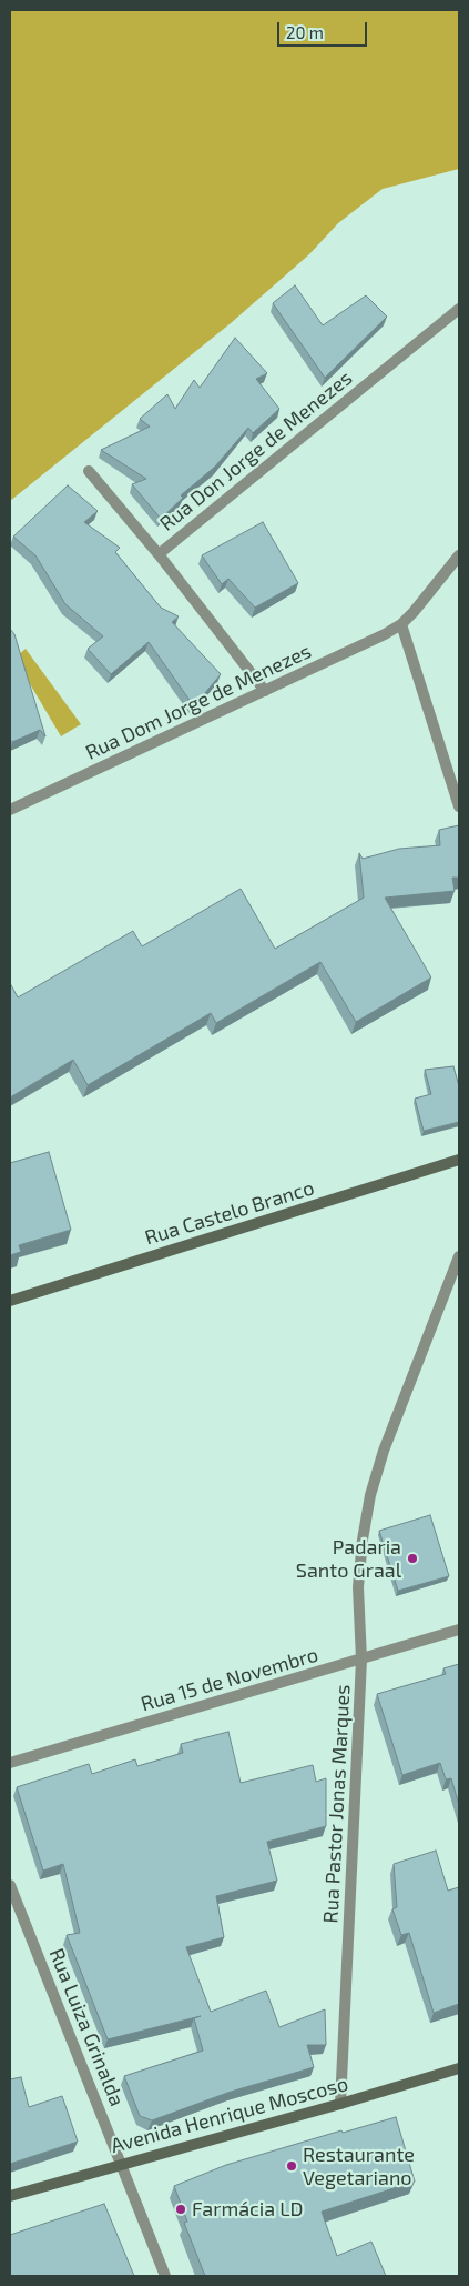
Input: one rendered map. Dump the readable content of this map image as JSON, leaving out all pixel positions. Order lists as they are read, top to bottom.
{
  "streets": {
    "main road": ["Rua Castelo Branco", "Avenida Henrique Moscoso"],
    "street": [
      "Rua Don Jorge de Menezes",
      "Rua Dom Jorge de Menezes",
      "Rua 15 de Novembro",
      "Rua Pastor Jonas Marques",
      "Rua Luiza Grinalda"
    ]
  },
  "crossings": [
    ["Rua Don Jorge de Menezes", "Rua Dom Jorge de Menezes"],
    ["Rua 15 de Novembro", "Rua Pastor Jonas Marques"],
    ["Rua Pastor Jonas Marques", "Avenida Henrique Moscoso"],
    ["Rua Luiza Grinalda", "Avenida Henrique Moscoso"]
  ],
  "places": ["Padaria Santo Graal", "Restaurante Vegetariano", "Farmácia LD"],
  "scale_bar": "20 m"
}
